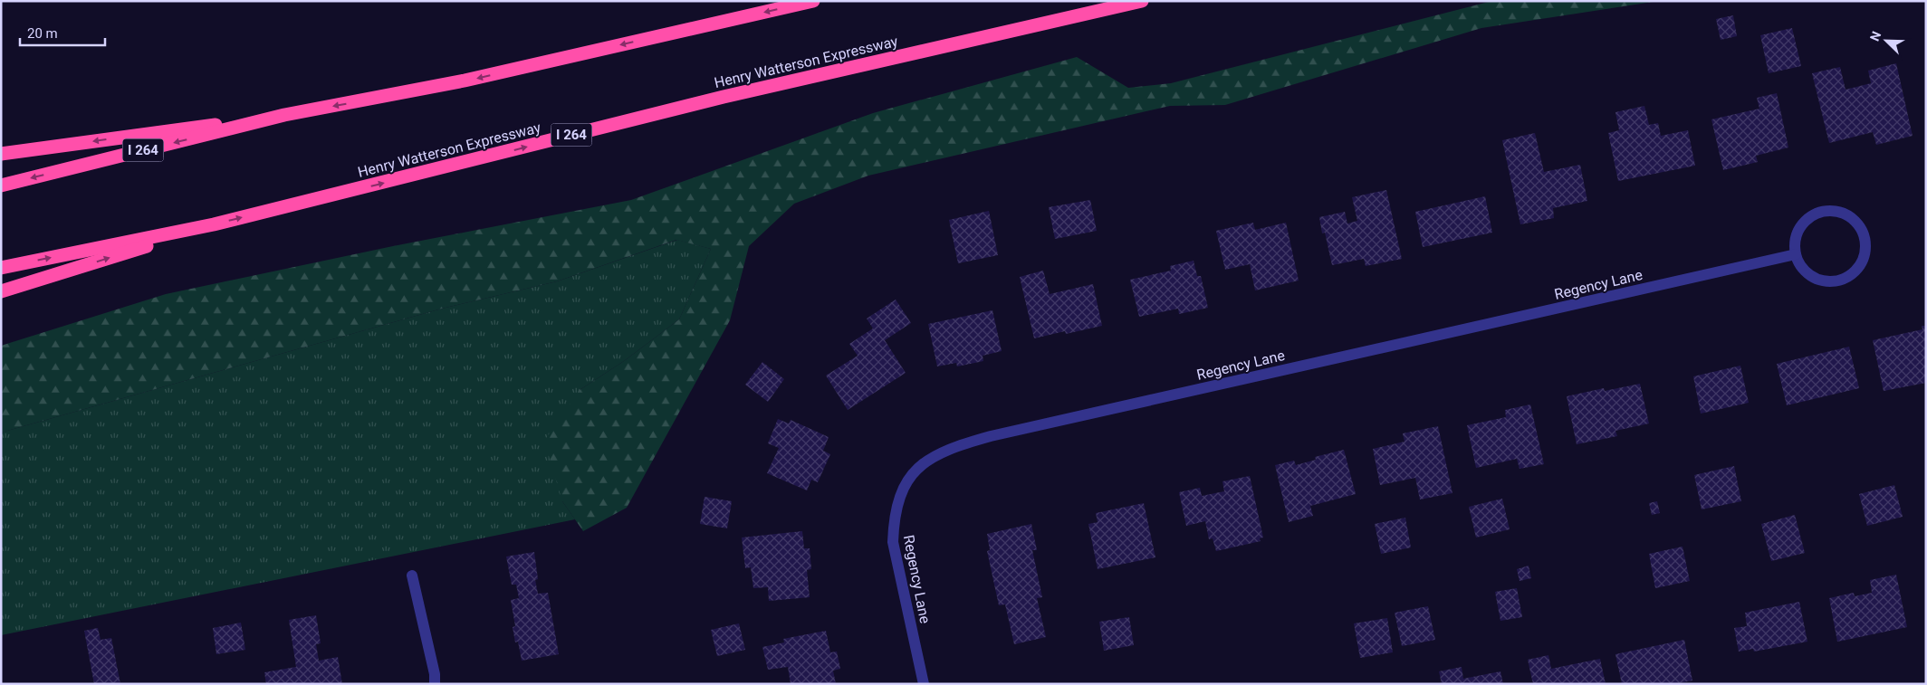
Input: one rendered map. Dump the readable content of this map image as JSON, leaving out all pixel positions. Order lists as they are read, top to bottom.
{
  "streets": {
    "highway": ["Henry Watterson Expressway", "I 264"],
    "street": ["Regency Lane"]
  },
  "scale_bar": "20 m",
  "north": "top left"
}
